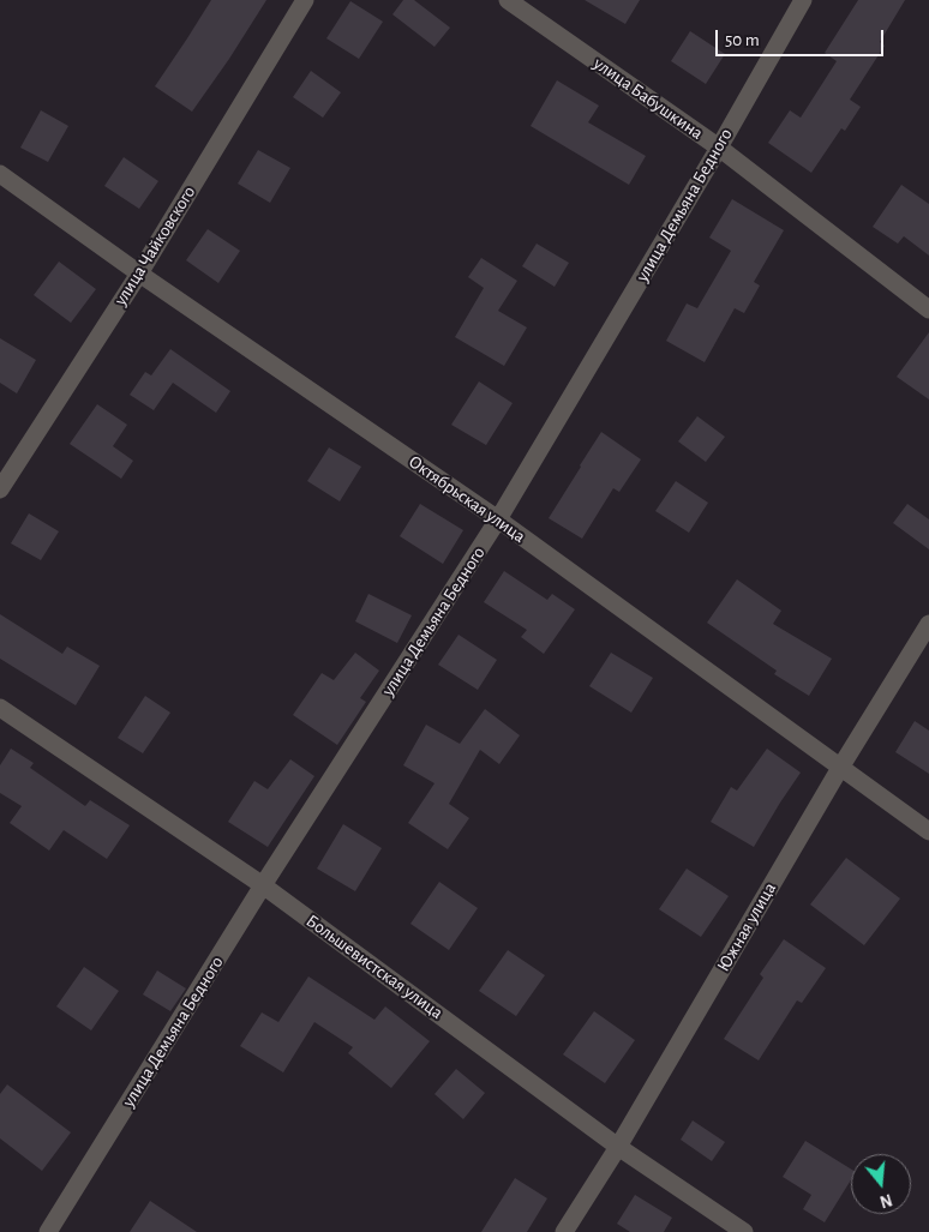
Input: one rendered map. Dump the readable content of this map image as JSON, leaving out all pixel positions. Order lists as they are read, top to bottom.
{
  "streets": {
    "street": [
      "улица Бабушкина",
      "улица Демьяна Бедного",
      "улица Чайковского",
      "Октябрьская улица",
      "Южная улица",
      "Большевистская улица"
    ]
  },
  "crossings": [
    ["улица Бабушкина", "улица Демьяна Бедного"],
    ["улица Демьяна Бедного", "Октябрьская улица"],
    ["улица Демьяна Бедного", "Большевистская улица"],
    ["улица Чайковского", "Октябрьская улица"],
    ["Октябрьская улица", "Южная улица"],
    ["Южная улица", "Большевистская улица"]
  ],
  "scale_bar": "50 m",
  "north": "bottom"
}
